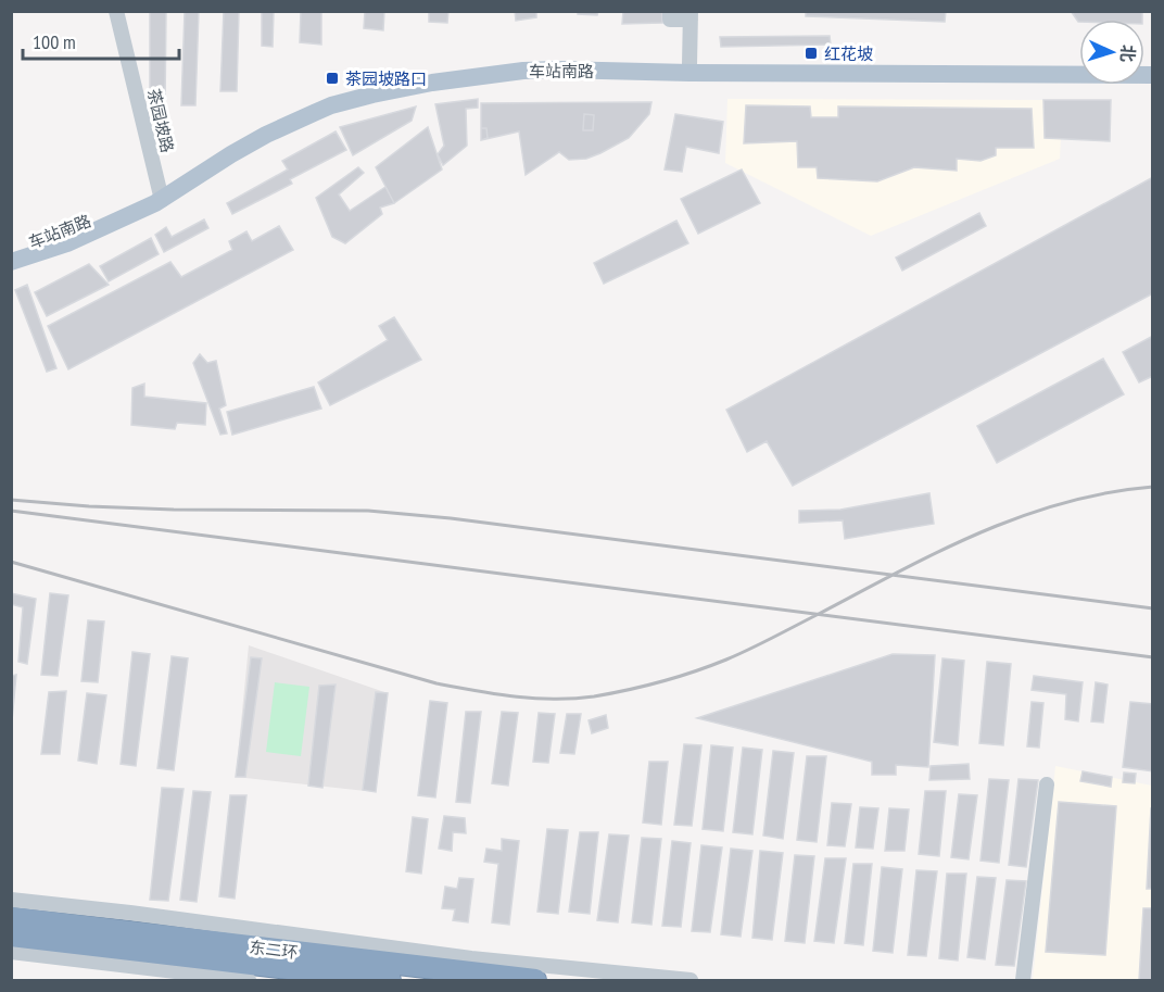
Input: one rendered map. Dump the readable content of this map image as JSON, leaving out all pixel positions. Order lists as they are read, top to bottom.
{
  "streets": {
    "highway": ["东二环"],
    "main road": ["车站南路"],
    "street": ["茶园坡路"]
  },
  "crossings": [
    ["车站南路", "茶园坡路"]
  ],
  "places": {
    "transit": ["红花坡", "茶园坡路口"]
  },
  "scale_bar": "100 m",
  "north": "right"
}
